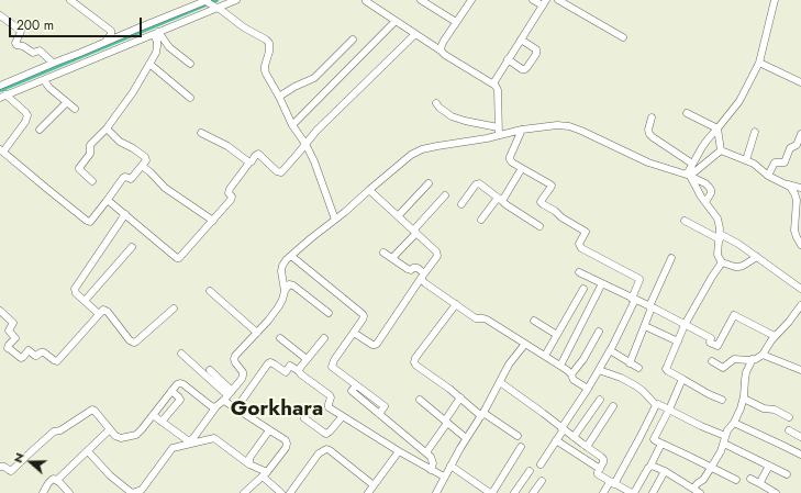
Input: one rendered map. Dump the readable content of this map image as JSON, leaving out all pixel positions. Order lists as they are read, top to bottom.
{
  "districts": ["Gorkhara"],
  "scale_bar": "200 m",
  "north": "left"
}
